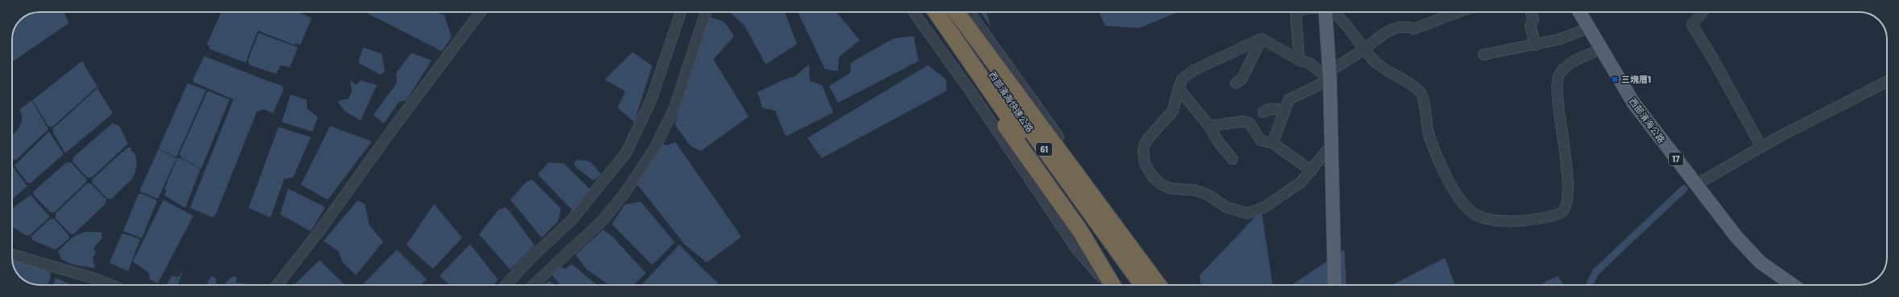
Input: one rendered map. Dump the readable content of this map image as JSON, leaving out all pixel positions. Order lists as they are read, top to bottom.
{
  "streets": {
    "highway": ["西部濱海快速公路", "61"],
    "main road": ["西部濱海公路", "17"]
  },
  "places": {
    "transit": ["三塊厝1"]
  }
}
